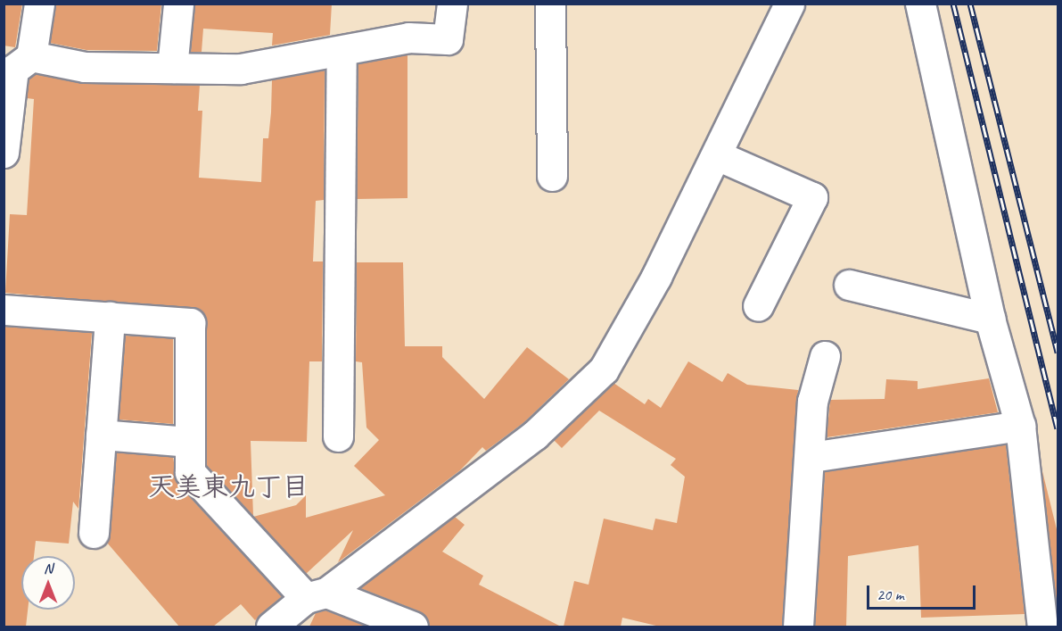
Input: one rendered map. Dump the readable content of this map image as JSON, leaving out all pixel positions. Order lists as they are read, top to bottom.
{
  "districts": ["天美東九丁目"],
  "scale_bar": "20 m",
  "north": "top"
}
